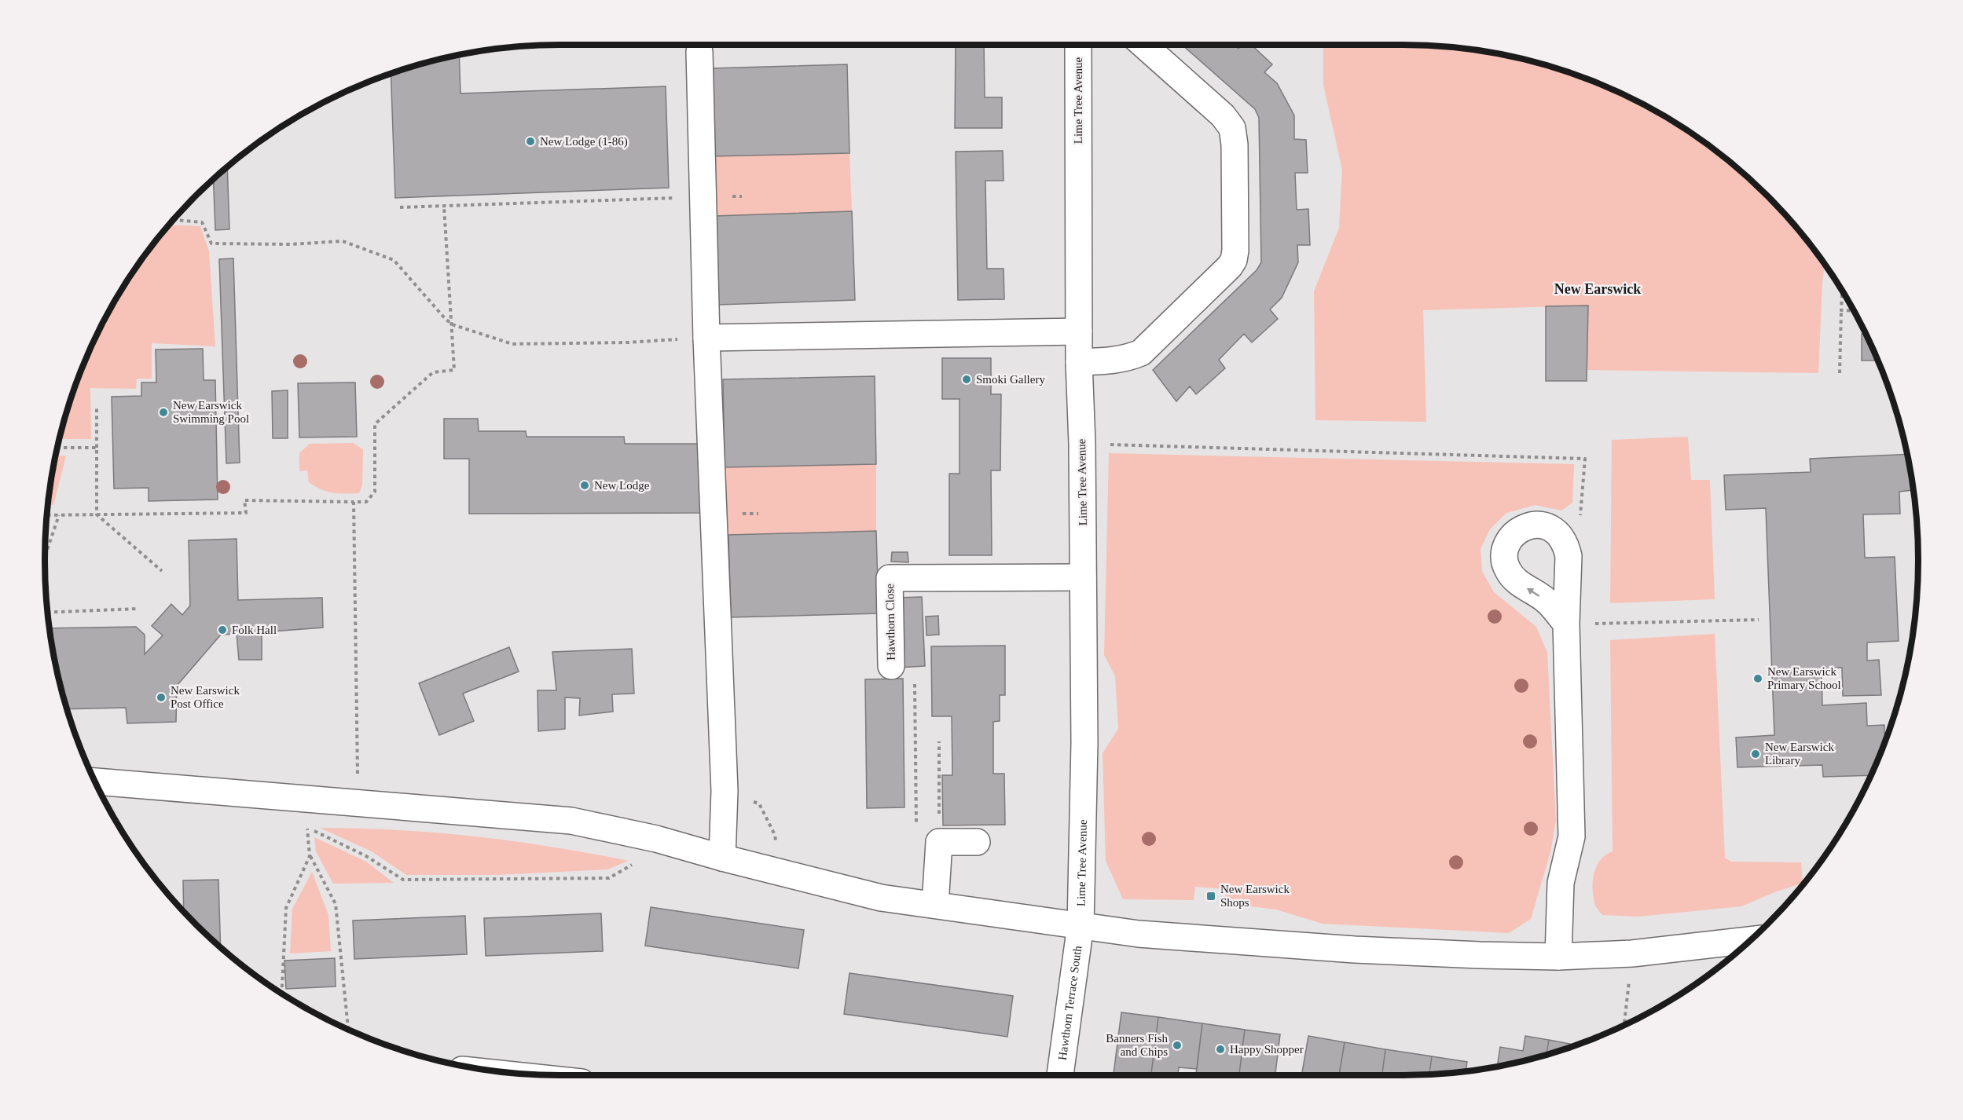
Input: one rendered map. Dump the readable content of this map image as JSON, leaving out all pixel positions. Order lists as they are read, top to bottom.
{
  "streets": {
    "street": ["Lime Tree Avenue", "Hawthorn Close", "Hawthorn Terrace South"]
  },
  "crossings": [
    ["Lime Tree Avenue", "Hawthorn Close"],
    ["Lime Tree Avenue", "Hawthorn Terrace South"]
  ],
  "districts": ["New Earswick"],
  "places": {
    "other": [
      "New Lodge (1-86)",
      "Smoki Gallery",
      "New Earswick Swimming Pool",
      "New Lodge",
      "Folk Hall",
      "New Earswick Primary School",
      "New Earswick Post Office",
      "New Earswick Library",
      "Banners Fish and Chips",
      "Happy Shopper"
    ],
    "transit": ["New Earswick Shops"]
  }
}
